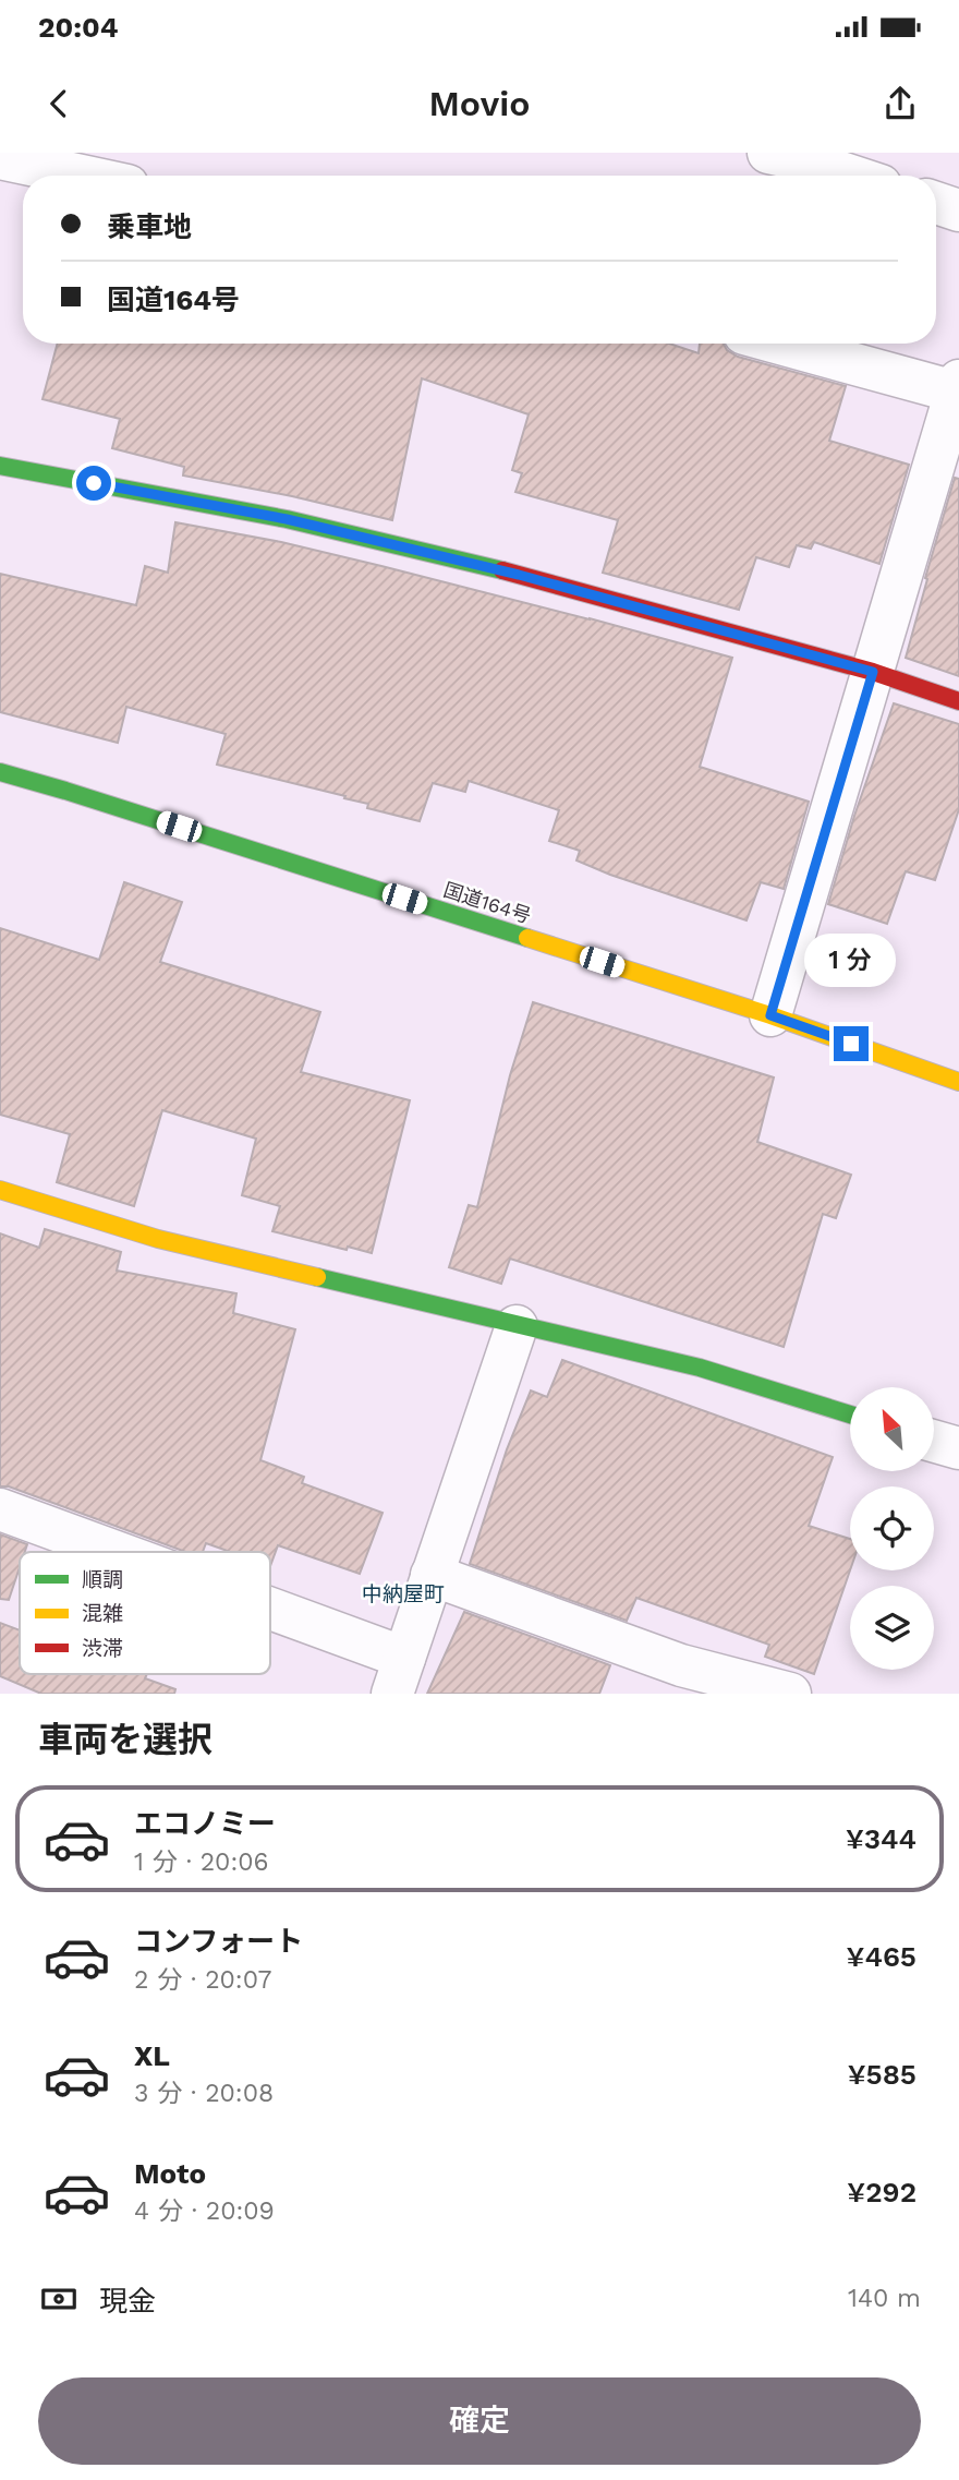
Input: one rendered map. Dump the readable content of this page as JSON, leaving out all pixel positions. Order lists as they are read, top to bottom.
{
  "streets": {
    "main road": ["国道164号"]
  },
  "districts": ["中納屋町"],
  "legend": ["順調", "混雑", "渋滞"],
  "north": "top left",
  "page": {
    "status": "20:04",
    "header": "Movio",
    "banner": ["乗車地", "国道164号"],
    "bubble": "1 分",
    "heading": "車両を選択",
    "list": [
      {
        "name": "エコノミー",
        "note": "1 分 · 20:06",
        "value": "¥344"
      },
      {
        "name": "コンフォート",
        "note": "2 分 · 20:07",
        "value": "¥465"
      },
      {
        "name": "XL",
        "note": "3 分 · 20:08",
        "value": "¥585"
      },
      {
        "name": "Moto",
        "note": "4 分 · 20:09",
        "value": "¥292"
      }
    ],
    "pay": ["現金", "140 m"],
    "buttons": "確定"
  }
}
